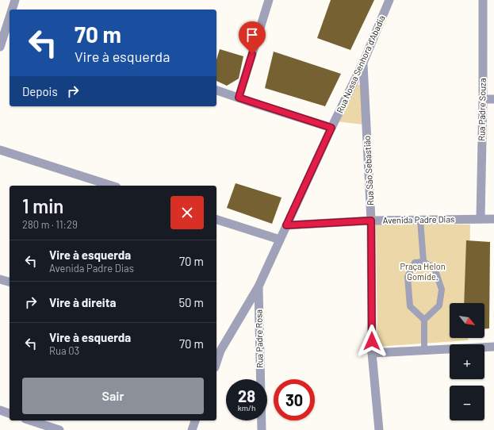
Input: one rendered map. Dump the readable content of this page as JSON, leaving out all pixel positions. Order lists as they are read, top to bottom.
{
  "streets": {
    "street": [
      "Rua Nossa Senhora d'Abadia",
      "Rua Padre Souza",
      "Rua São Sebastião",
      "Avenida Padre Dias",
      "Rua Padre Rosa"
    ]
  },
  "crossings": [
    ["Rua Nossa Senhora d'Abadia", "Rua São Sebastião"],
    ["Rua Nossa Senhora d'Abadia", "Avenida Padre Dias"],
    ["Rua Nossa Senhora d'Abadia", "Rua Padre Rosa"],
    ["Rua Padre Souza", "Avenida Padre Dias"],
    ["Rua São Sebastião", "Avenida Padre Dias"]
  ],
  "parks": ["Praça Helon Gomide."],
  "north": "bottom right",
  "page": {
    "turn": ["70 m", "Vire à esquerda"],
    "then": "Depois",
    "heading": ["1 min", "280 m · 11:29"],
    "list": [
      {
        "name": "Vire à esquerda",
        "note": "Avenida Padre Dias",
        "value": "70 m"
      },
      {
        "name": "Vire à direita",
        "value": "50 m"
      },
      {
        "name": "Vire à esquerda",
        "note": "Rua 03",
        "value": "70 m"
      }
    ],
    "map_buttons": ["+", "−"],
    "buttons": "Sair",
    "speed": "28 km/h",
    "limit": "30"
  }
}
